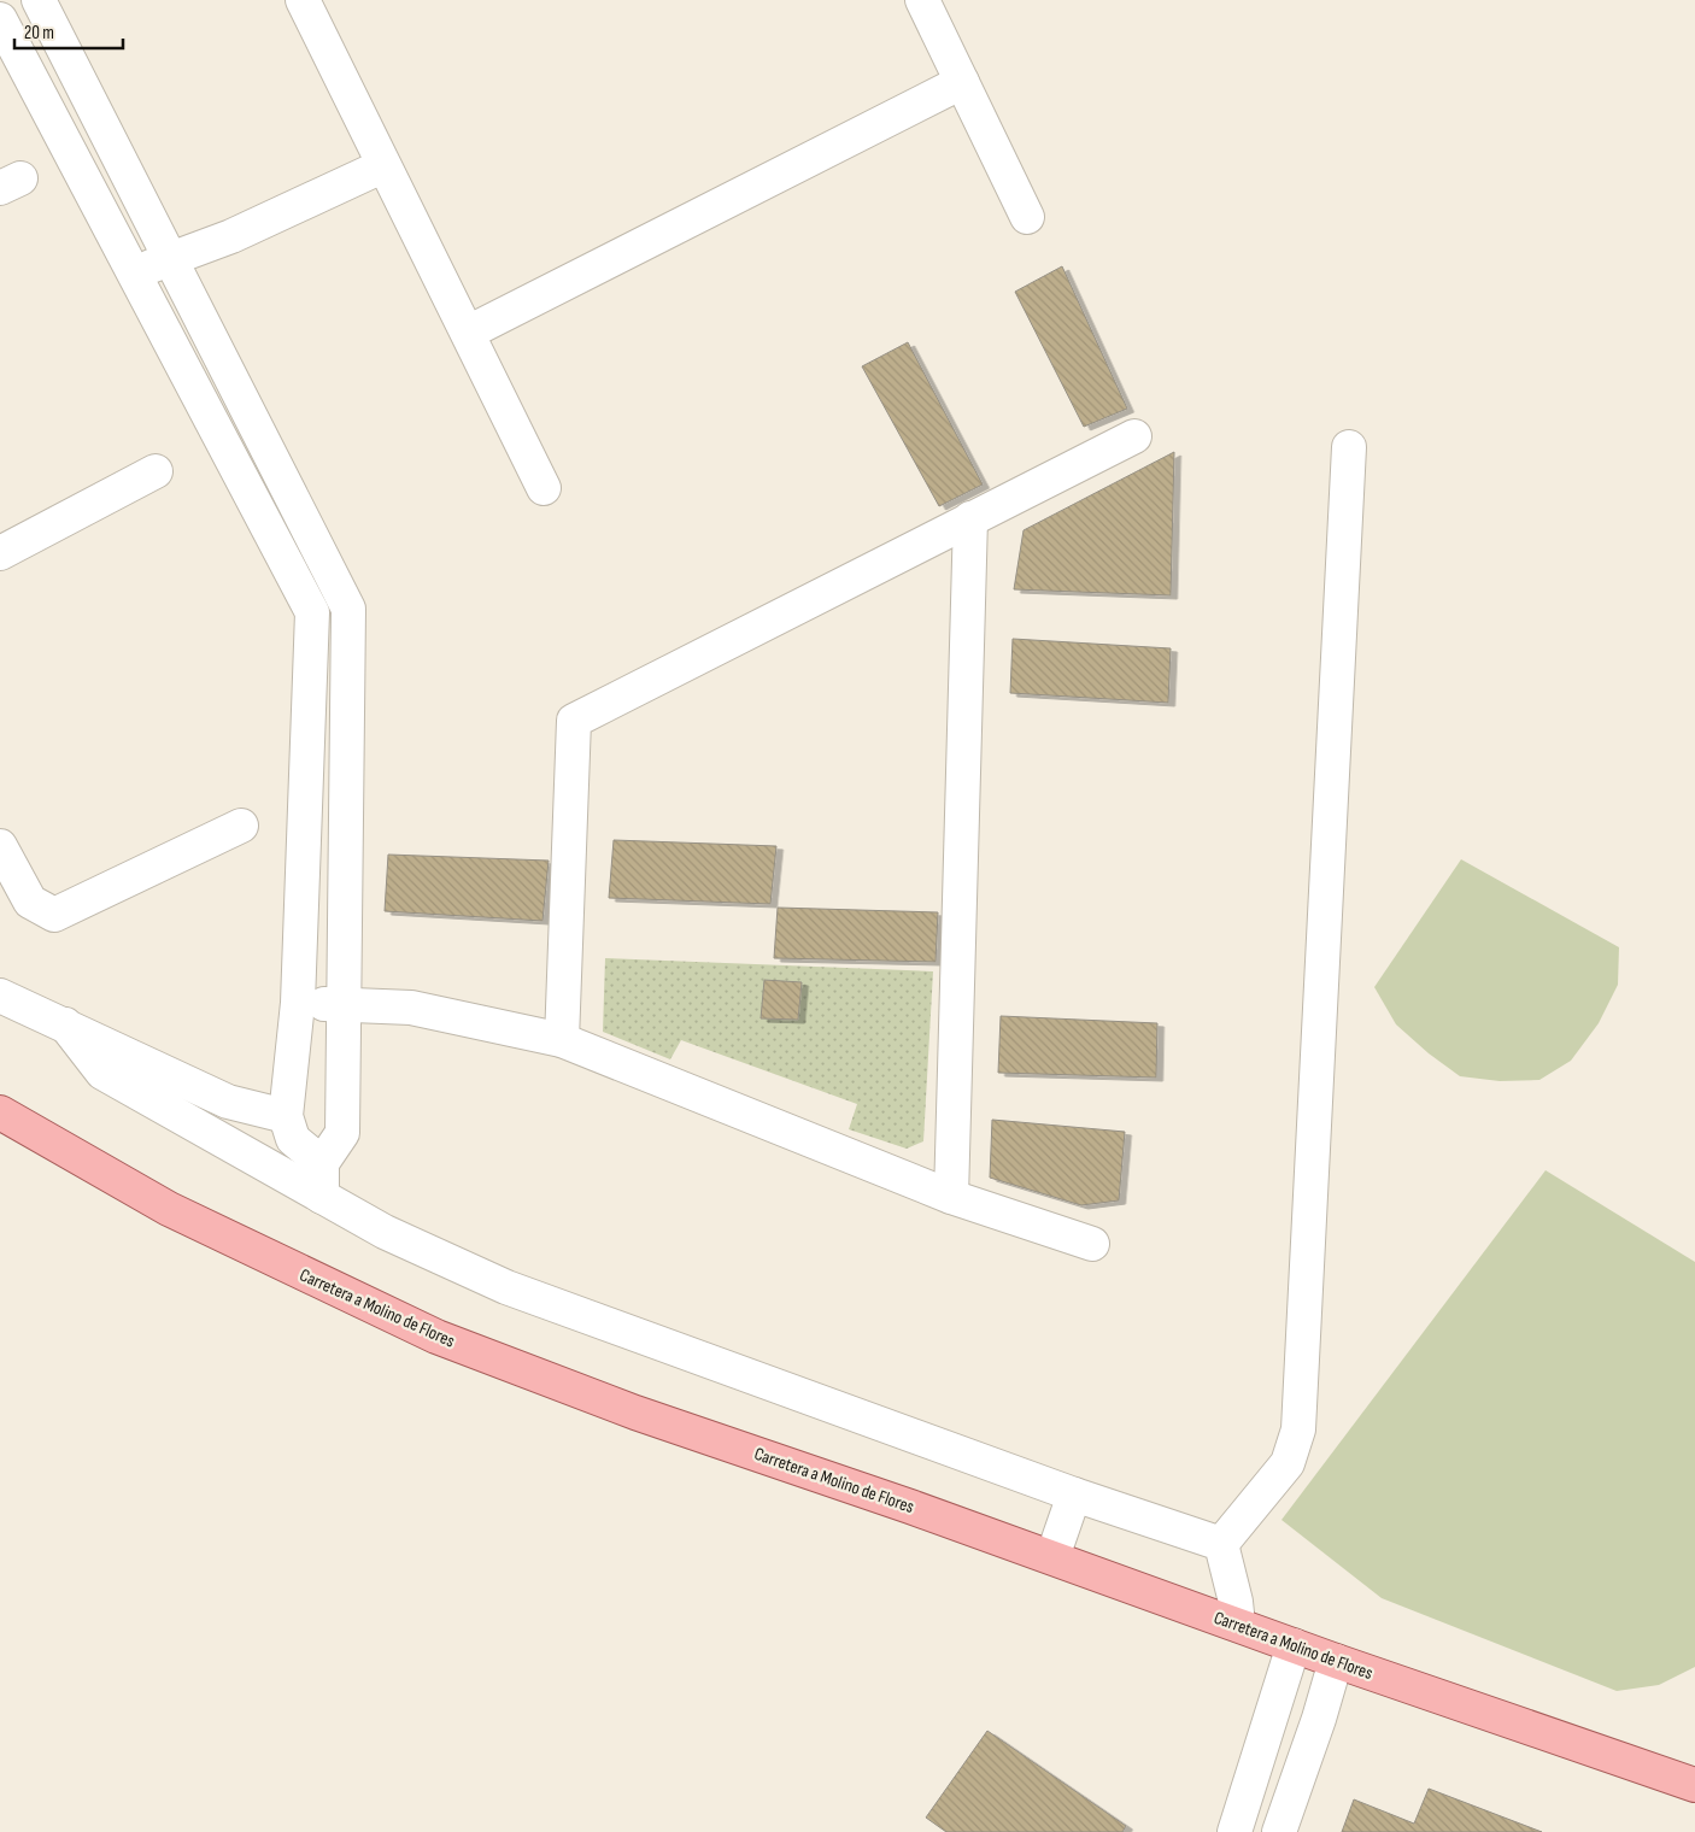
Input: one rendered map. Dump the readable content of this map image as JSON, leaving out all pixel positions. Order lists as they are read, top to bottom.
{
  "streets": {
    "main road": ["Carretera a Molino de Flores"]
  },
  "scale_bar": "20 m"
}
